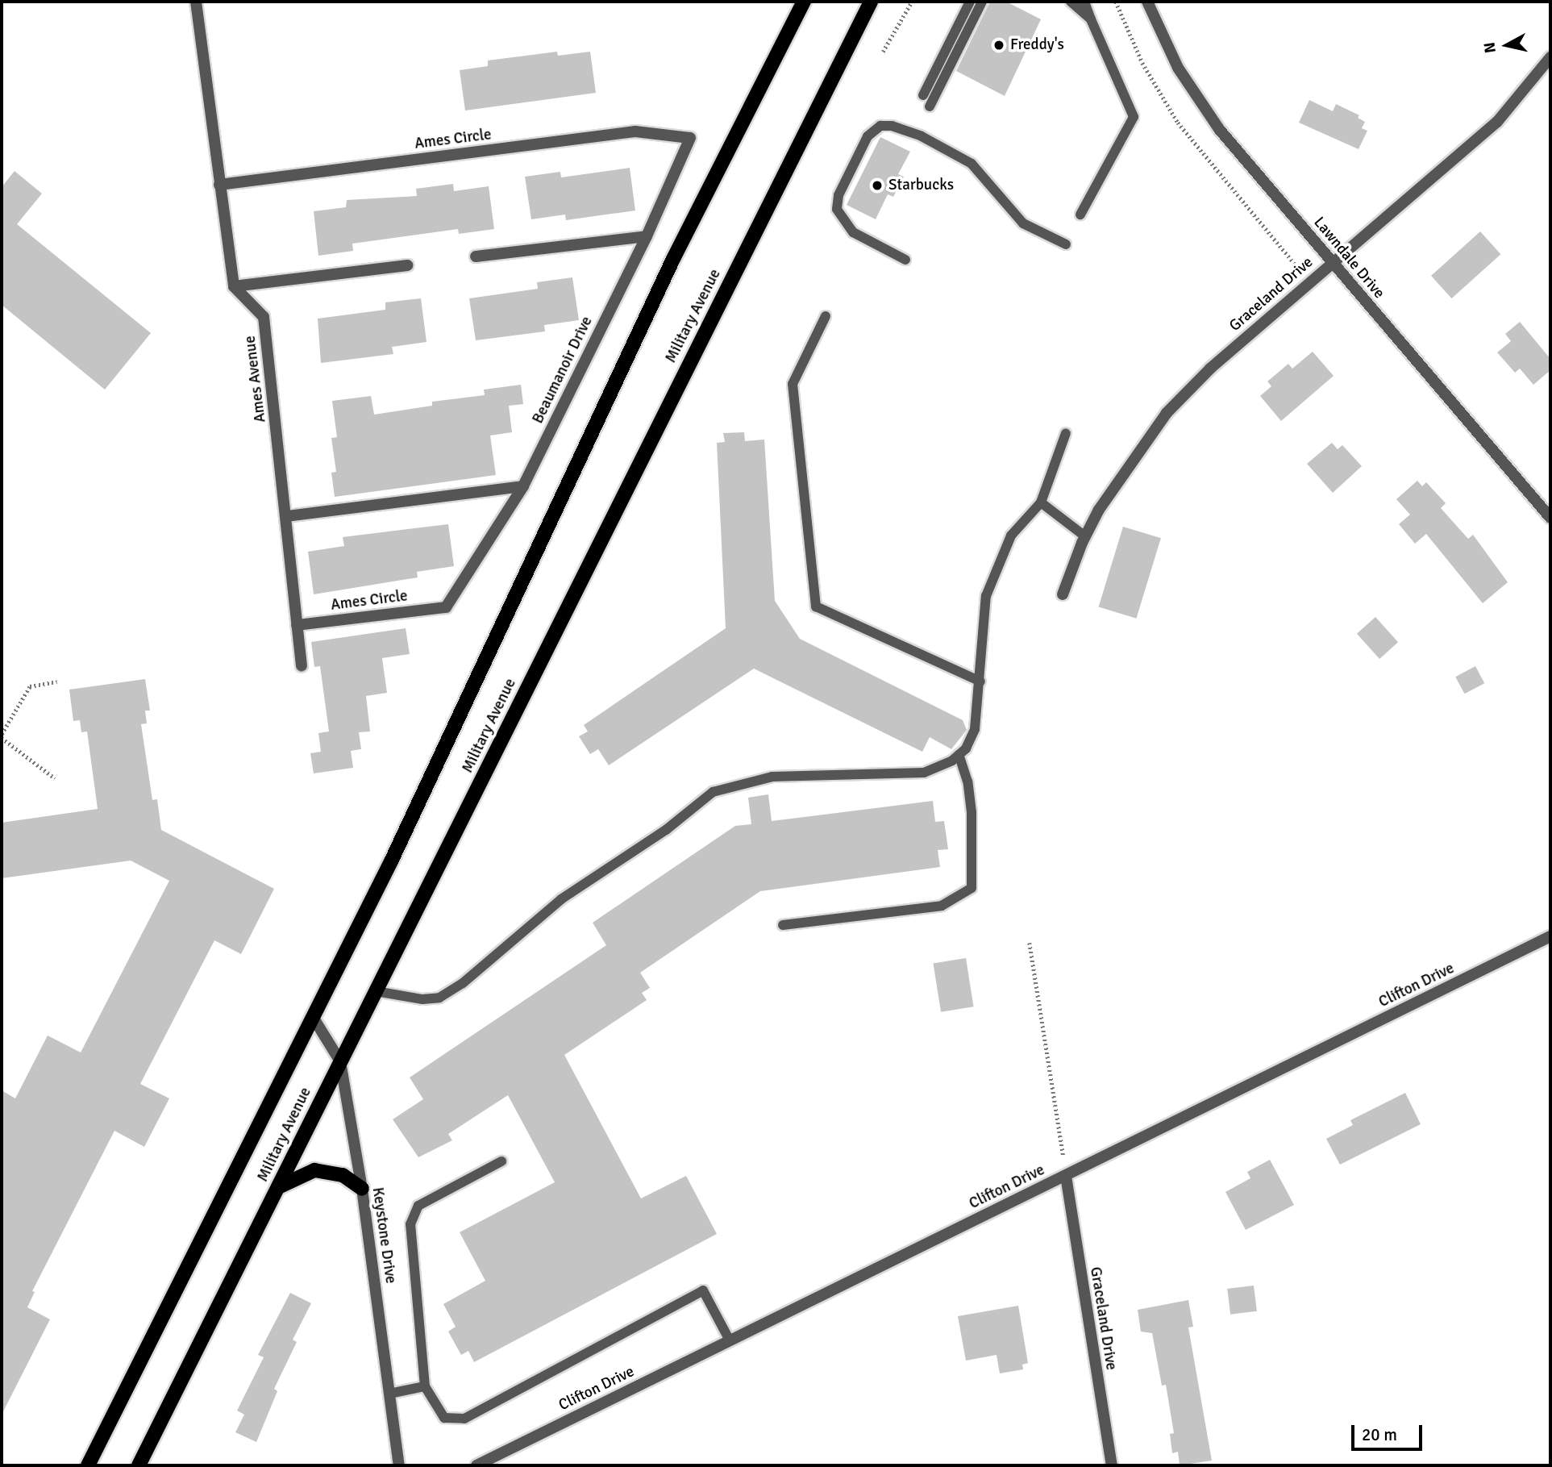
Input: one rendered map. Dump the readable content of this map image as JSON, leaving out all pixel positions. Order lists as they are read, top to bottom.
{
  "streets": {
    "main road": ["Military Avenue"],
    "street": [
      "Ames Circle",
      "Lawndale Drive",
      "Graceland Drive",
      "Beaumanoir Drive",
      "Ames Avenue",
      "Clifton Drive",
      "Keystone Drive"
    ]
  },
  "crossings": [
    ["Ames Circle", "Beaumanoir Drive"],
    ["Ames Circle", "Ames Avenue"],
    ["Lawndale Drive", "Graceland Drive"],
    ["Graceland Drive", "Clifton Drive"],
    ["Military Avenue", "Keystone Drive"]
  ],
  "places": ["Freddy's", "Starbucks"],
  "scale_bar": "20 m",
  "north": "left"
}
